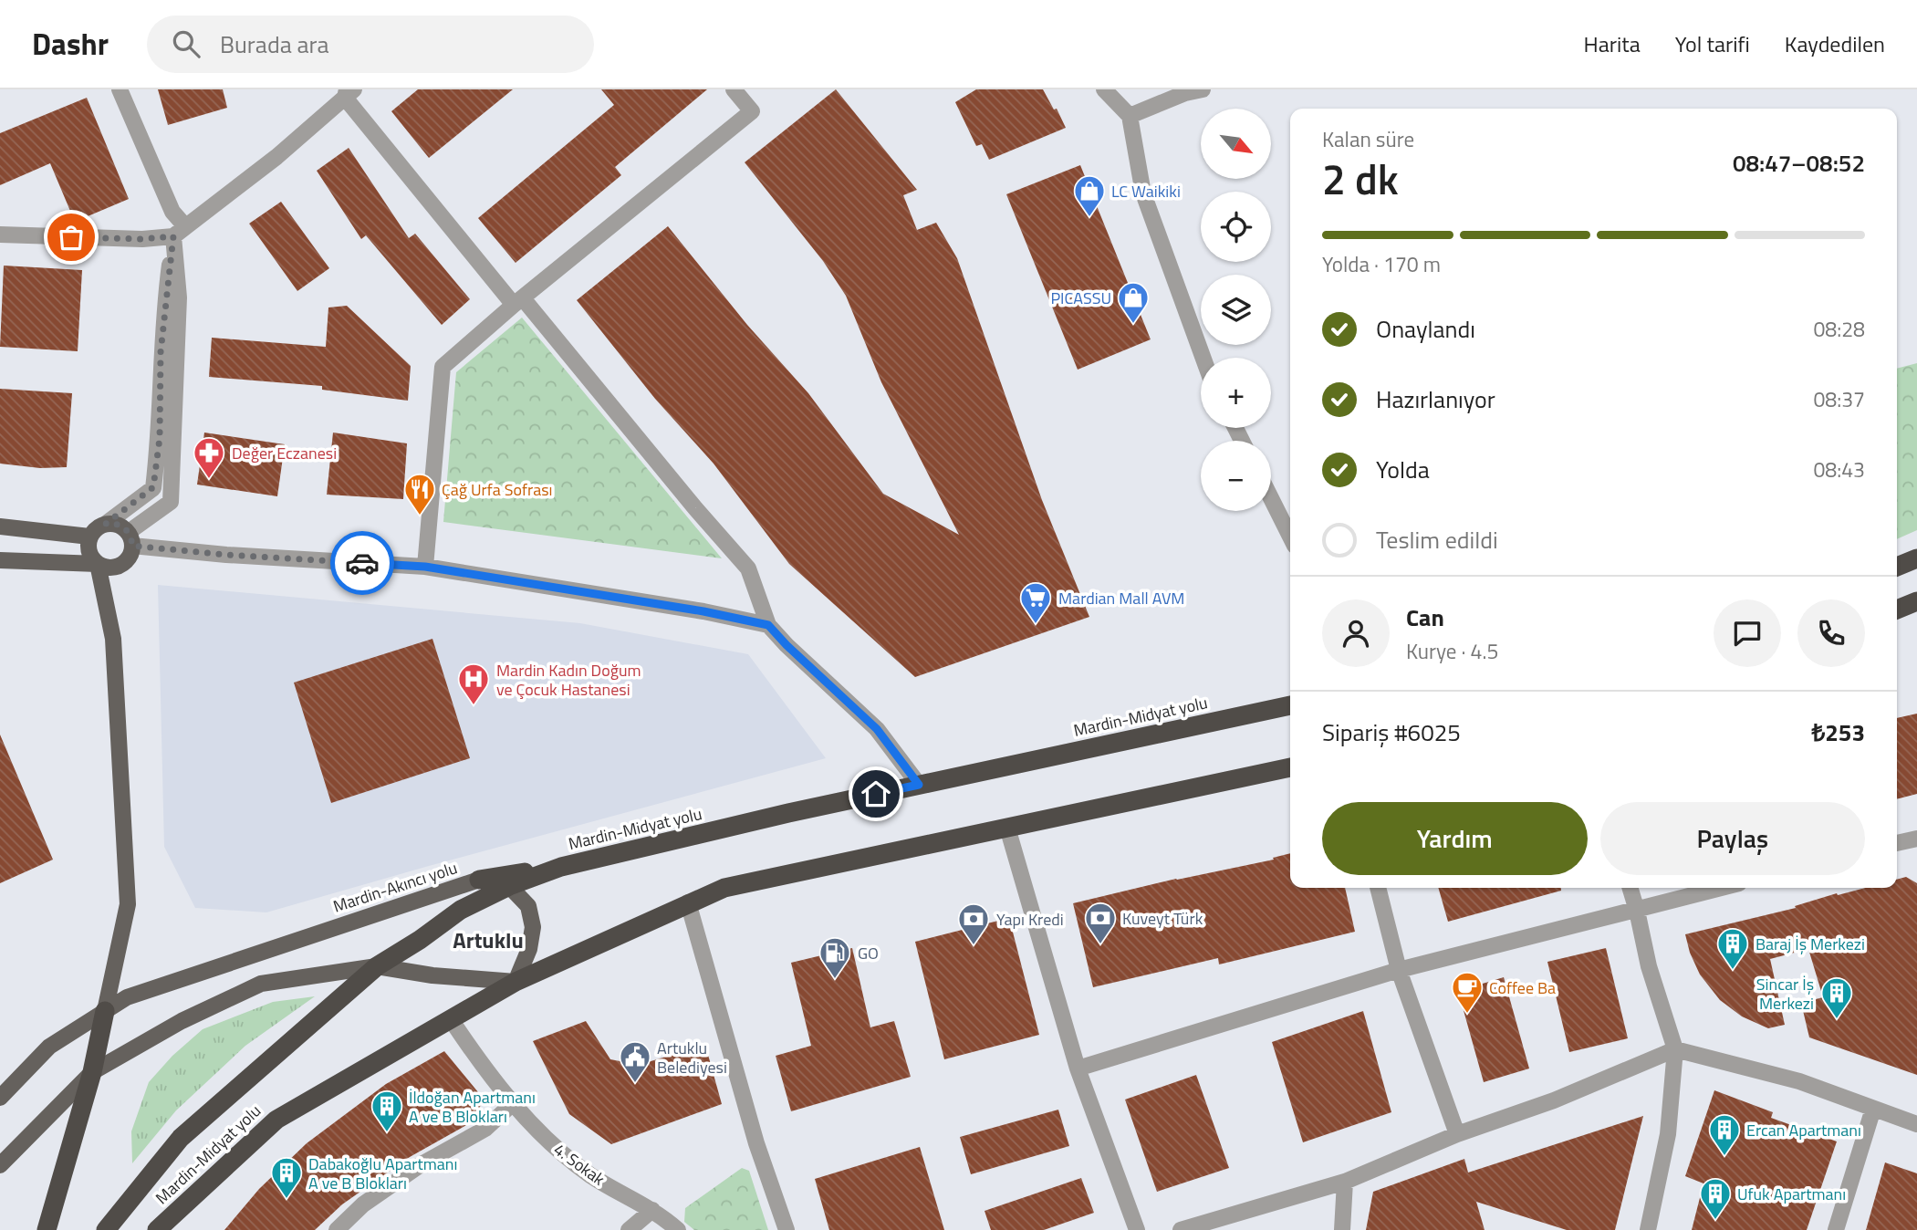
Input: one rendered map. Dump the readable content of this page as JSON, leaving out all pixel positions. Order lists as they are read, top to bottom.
{
  "streets": {
    "highway": ["Mardin-Midyat yolu"],
    "main road": ["Mardin-Akıncı yolu"],
    "street": ["4. Sokak"]
  },
  "crossings": [
    ["Mardin-Midyat yolu", "Mardin-Akıncı yolu"],
    ["Mardin-Midyat yolu", "4. Sokak"]
  ],
  "districts": ["Artuklu"],
  "places": {
    "shop": ["LC Waikiki", "PICASSU"],
    "pharmacy": ["Değer Eczanesi"],
    "restaurant": ["Çağ Urfa Sofrası"],
    "supermarket": ["Mardian Mall AVM"],
    "hospital": ["Mardin Kadın Doğum ve Çocuk Hastanesi"],
    "bank": ["Kuveyt Türk", "Yapı Kredi"],
    "building": [
      "Baraj İş Merkezi",
      "Sincar İş Merkezi",
      "İldoğan Apartmanı A ve B Blokları",
      "Ercan Apartmanı",
      "Dabakoğlu Apartmanı A ve B Blokları",
      "Ufuk Apartmanı"
    ],
    "fuel station": ["GO"],
    "cafe": ["Coffee Ba"],
    "public building": ["Artuklu Belediyesi"]
  },
  "north": "bottom right",
  "page": {
    "header": "Dashr",
    "search": "Burada ara",
    "nav": ["Harita", "Yol tarifi", "Kaydedilen"],
    "map_buttons": ["+", "−"],
    "heading": ["2 dk", "Kalan süre", "08:47–08:52"],
    "panel": [
      "Can",
      "Kurye · 4.5",
      "Sipariş #6025",
      "₺253"
    ],
    "bar": "Yolda · 170 m",
    "list": [
      ["Onaylandı", "08:28"],
      ["Hazırlanıyor", "08:37"],
      ["Yolda", "08:43"],
      "Teslim edildi"
    ],
    "buttons": ["Yardım", "Paylaş"]
  }
}
